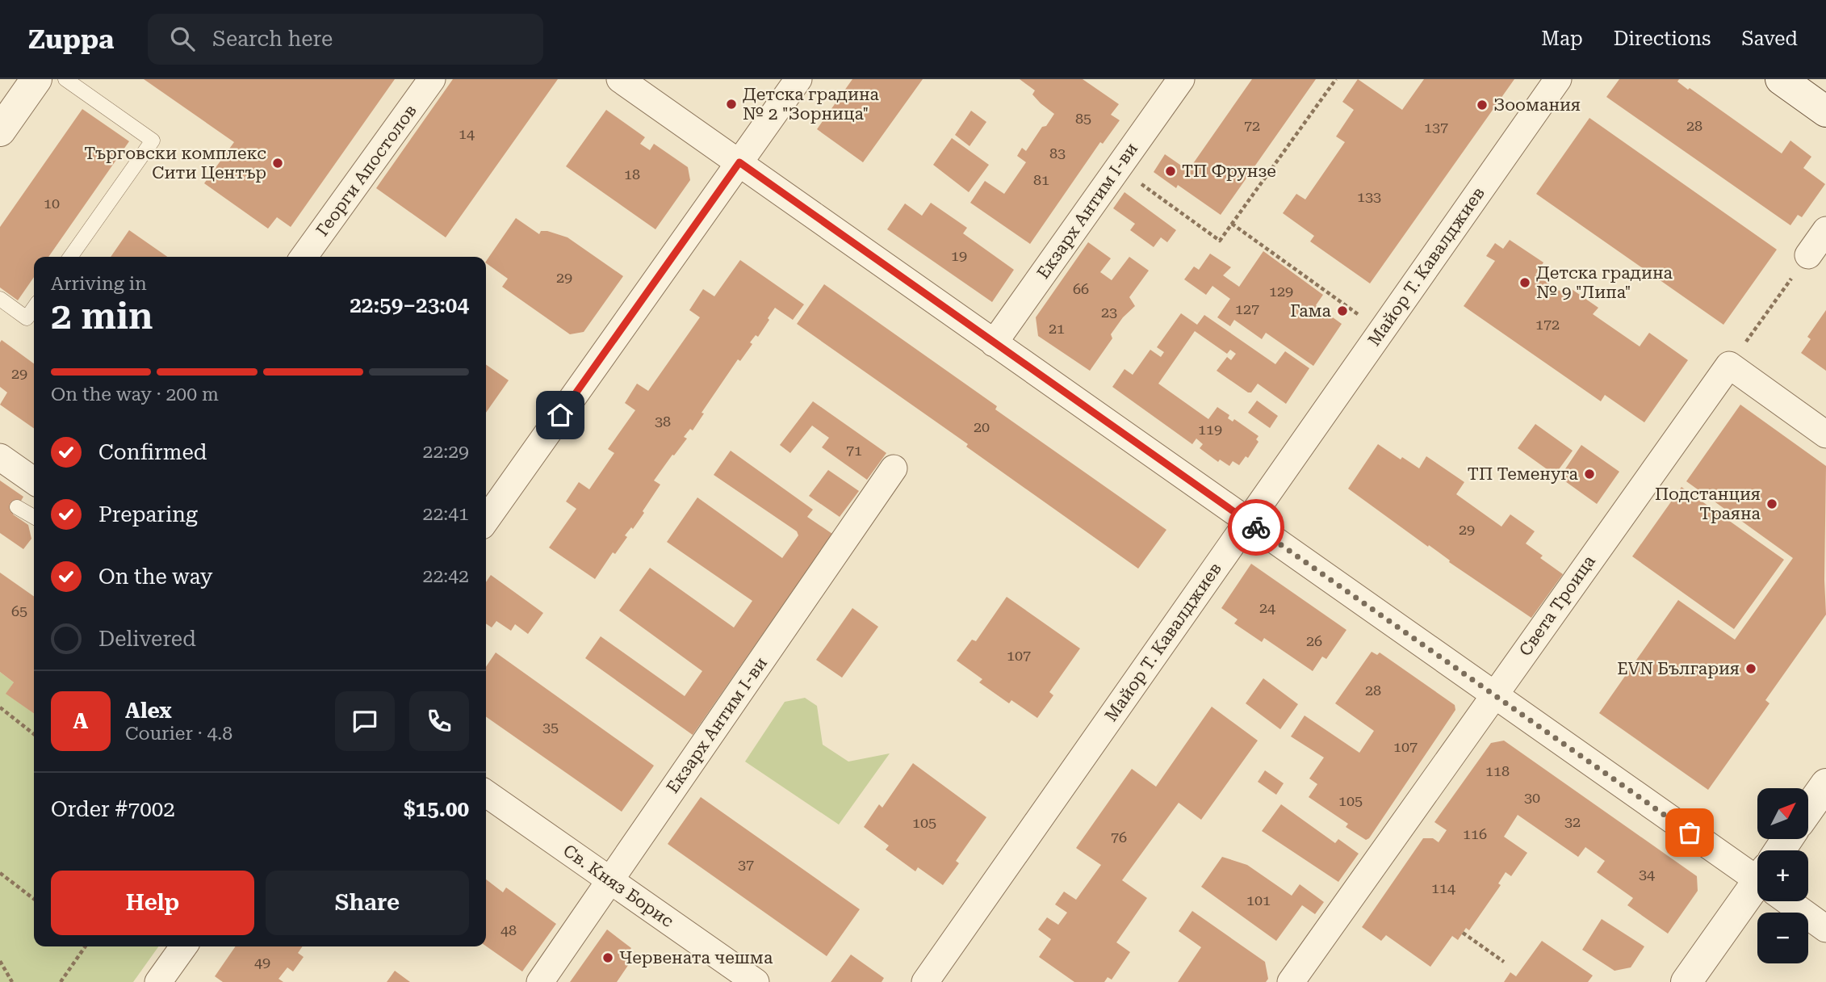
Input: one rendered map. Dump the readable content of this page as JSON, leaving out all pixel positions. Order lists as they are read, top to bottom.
{
  "streets": {
    "street": [
      "Георги Апостолов",
      "Екзарх Антим I-ви",
      "Майор Т. Кавалджиев",
      "Света Троица",
      "Св. Княз Борис"
    ]
  },
  "crossings": [
    ["Екзарх Антим I-ви", "Св. Княз Борис"]
  ],
  "places": [
    "Детска градина № 2 \"Зорница\"",
    "Зоомания",
    "Търговски комплекс Сити Център",
    "ТП Фрунзе",
    "Детска градина № 9 \"Липа\"",
    "Гама",
    "ТП Теменуга",
    "Подстанция Траяна",
    "EVN България",
    "Червената чешма"
  ],
  "house_numbers": [
    "85",
    "72",
    "28",
    "137",
    "14",
    "83",
    "18",
    "81",
    "133",
    "10",
    "19",
    "29",
    "66",
    "129",
    "127",
    "23",
    "172",
    "21",
    "29",
    "38",
    "20",
    "119",
    "71",
    "29",
    "24",
    "65",
    "26",
    "107",
    "28",
    "35",
    "107",
    "118",
    "30",
    "105",
    "32",
    "105",
    "116",
    "76",
    "37",
    "34",
    "114",
    "101",
    "48",
    "49"
  ],
  "north": "top right",
  "page": {
    "header": "Zuppa",
    "search": "Search here",
    "nav": ["Map", "Directions", "Saved"],
    "heading": ["2 min", "Arriving in", "22:59–23:04"],
    "panel": [
      "Alex",
      "Courier · 4.8",
      "Order #7002",
      "$15.00"
    ],
    "bar": "On the way · 200 m",
    "list": [
      ["Confirmed", "22:29"],
      ["Preparing", "22:41"],
      ["On the way", "22:42"],
      "Delivered"
    ],
    "round": "A",
    "map_buttons": ["+", "−"],
    "buttons": ["Help", "Share"]
  }
}
